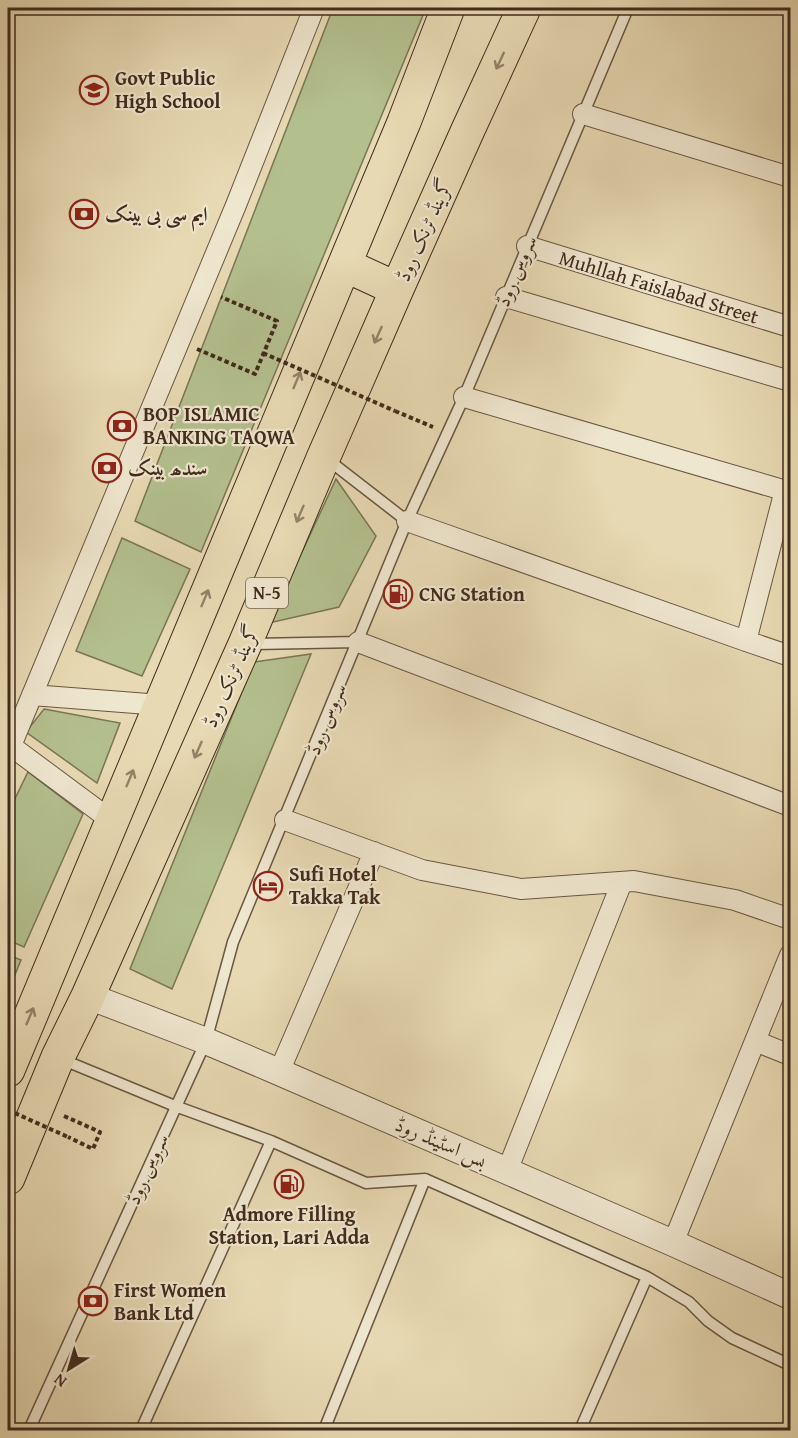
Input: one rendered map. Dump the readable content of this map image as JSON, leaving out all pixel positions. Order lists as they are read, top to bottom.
{
  "streets": {
    "highway": ["گرینڈ ٹرنک روڈ", "N-5"],
    "street": ["Muhllah Faislabad Street", "بس اسٹینڈ روڈ"],
    "lane": ["سروس روڈ"]
  },
  "crossings": [
    ["گرینڈ ٹرنک روڈ", "بس اسٹینڈ روڈ"],
    ["سروس روڈ", "Muhllah Faislabad Street"],
    ["سروس روڈ", "بس اسٹینڈ روڈ"]
  ],
  "places": {
    "school or university": ["Govt Public High School"],
    "bank": [
      "ایم سی بی بینک",
      "BOP ISLAMIC BANKING TAQWA",
      "سندھ بینک",
      "First Women Bank Ltd"
    ],
    "fuel station": ["CNG Station", "Admore Filling Station, Lari Adda"],
    "hotel": ["Sufi Hotel Takka Tak"]
  },
  "north": "bottom left"
}
